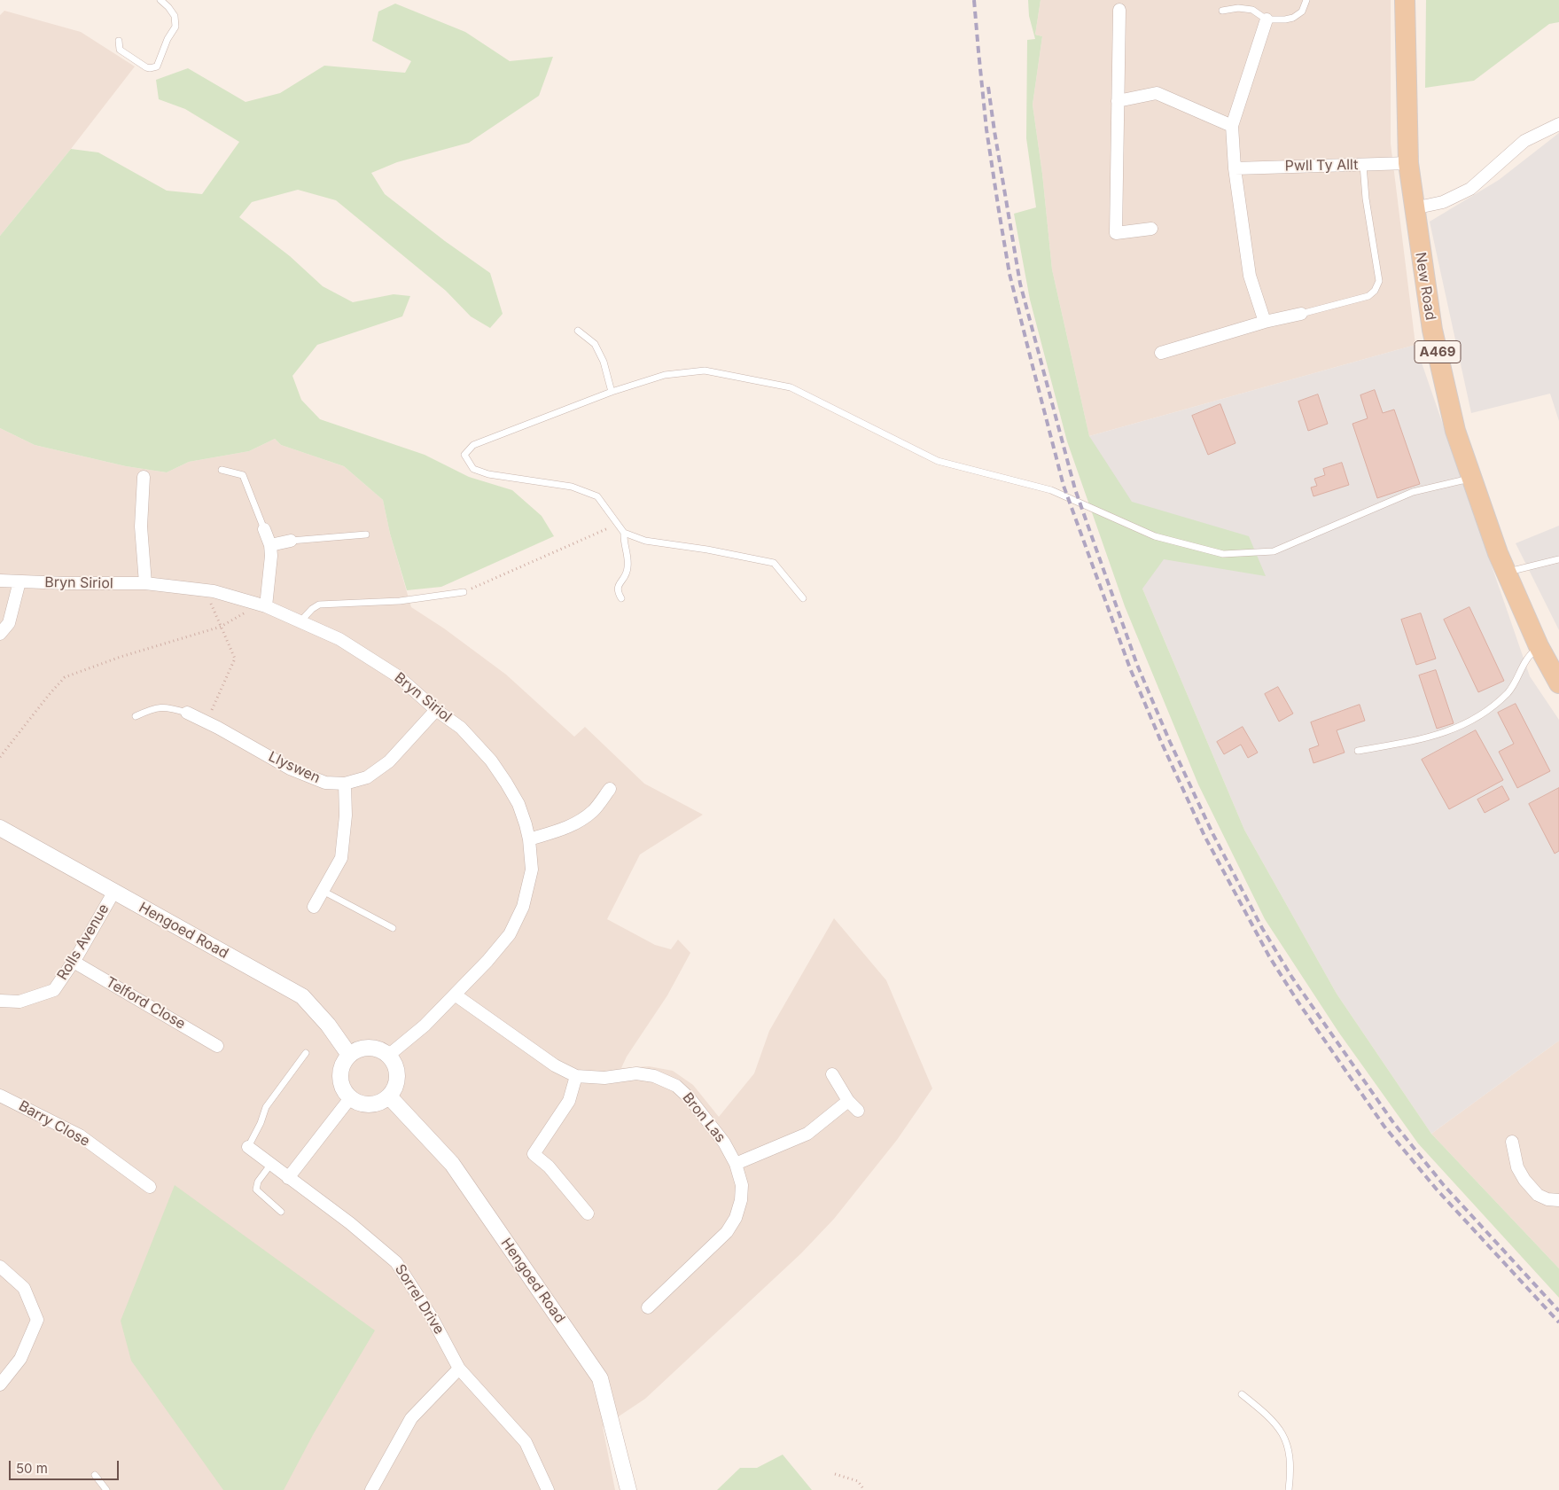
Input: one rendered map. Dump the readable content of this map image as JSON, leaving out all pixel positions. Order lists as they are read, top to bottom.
{
  "streets": {
    "main road": ["New Road", "A469"],
    "street": [
      "Pwll Ty Allt",
      "Bryn Siriol",
      "Llyswen",
      "Hengoed Road",
      "Rolls Avenue",
      "Telford Close",
      "Bron Las",
      "Barry Close",
      "Sorrel Drive"
    ]
  },
  "crossings": [
    ["Pwll Ty Allt", "New Road"],
    ["Bryn Siriol", "Llyswen"],
    ["Bryn Siriol", "Hengoed Road"],
    ["Bryn Siriol", "Bron Las"],
    ["Hengoed Road", "Rolls Avenue"],
    ["Rolls Avenue", "Telford Close"]
  ],
  "scale_bar": "50 m"
}
